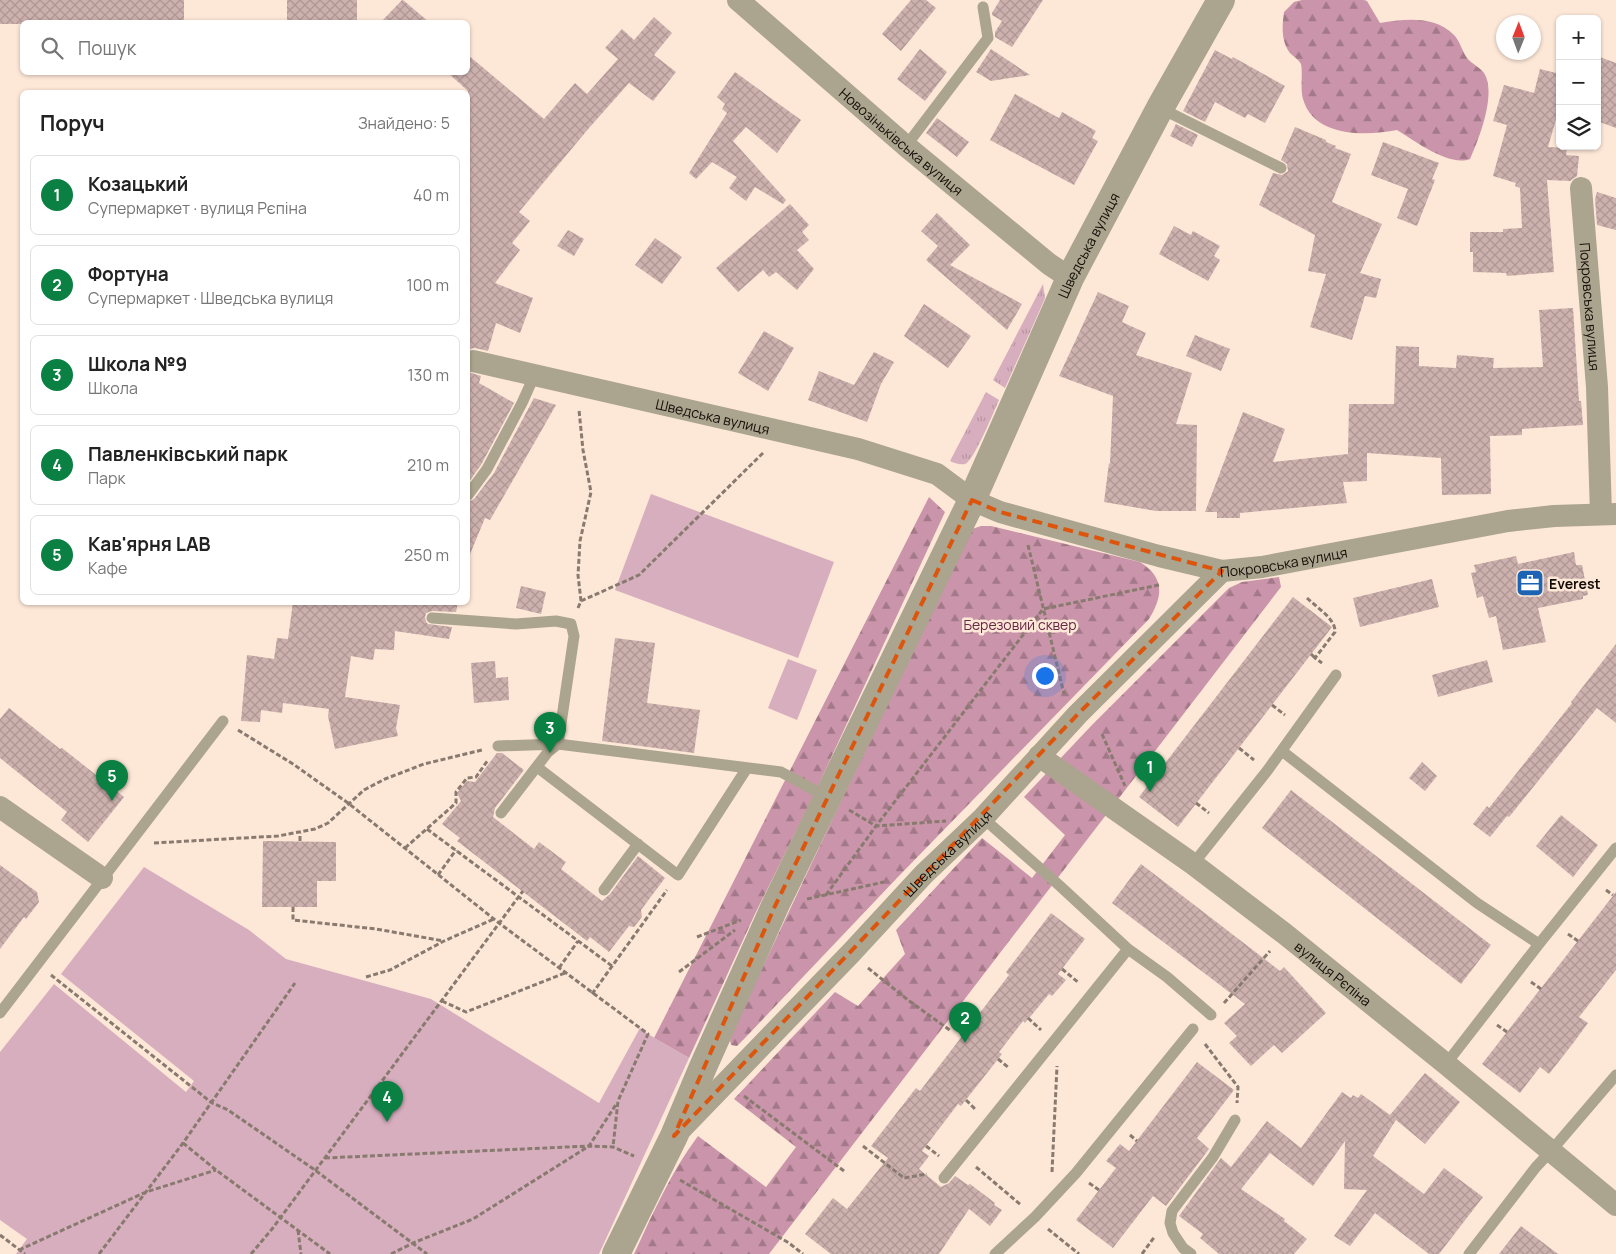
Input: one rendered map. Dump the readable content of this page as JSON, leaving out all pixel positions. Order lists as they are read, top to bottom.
{
  "streets": {
    "street": [
      "Новозіньківська вулиця",
      "Шведська вулиця",
      "Покровська вулиця",
      "вулиця Рєпіна"
    ]
  },
  "crossings": [
    ["Новозіньківська вулиця", "Шведська вулиця"],
    ["Шведська вулиця", "Покровська вулиця"],
    ["Шведська вулиця", "вулиця Рєпіна"]
  ],
  "parks": ["Березовий сквер"],
  "places": {
    "office": ["Everest"]
  },
  "north": "top",
  "page": {
    "map_buttons": ["+", "−"],
    "search": "Пошук",
    "heading": ["Поруч", "Знайдено: 5"],
    "list": [
      {
        "mark": "1",
        "name": "Козацький",
        "note": "Супермаркет · вулиця Рєпіна",
        "value": "40 m"
      },
      {
        "mark": "2",
        "name": "Фортуна",
        "note": "Супермаркет · Шведська вулиця",
        "value": "100 m"
      },
      {
        "mark": "3",
        "name": "Школа №9",
        "note": "Школа",
        "value": "130 m"
      },
      {
        "mark": "4",
        "name": "Павленківський парк",
        "note": "Парк",
        "value": "210 m"
      },
      {
        "mark": "5",
        "name": "Кав'ярня LAB",
        "note": "Кафе",
        "value": "250 m"
      }
    ],
    "pins": [
      "3",
      "1",
      "5",
      "2",
      "4"
    ]
  }
}
